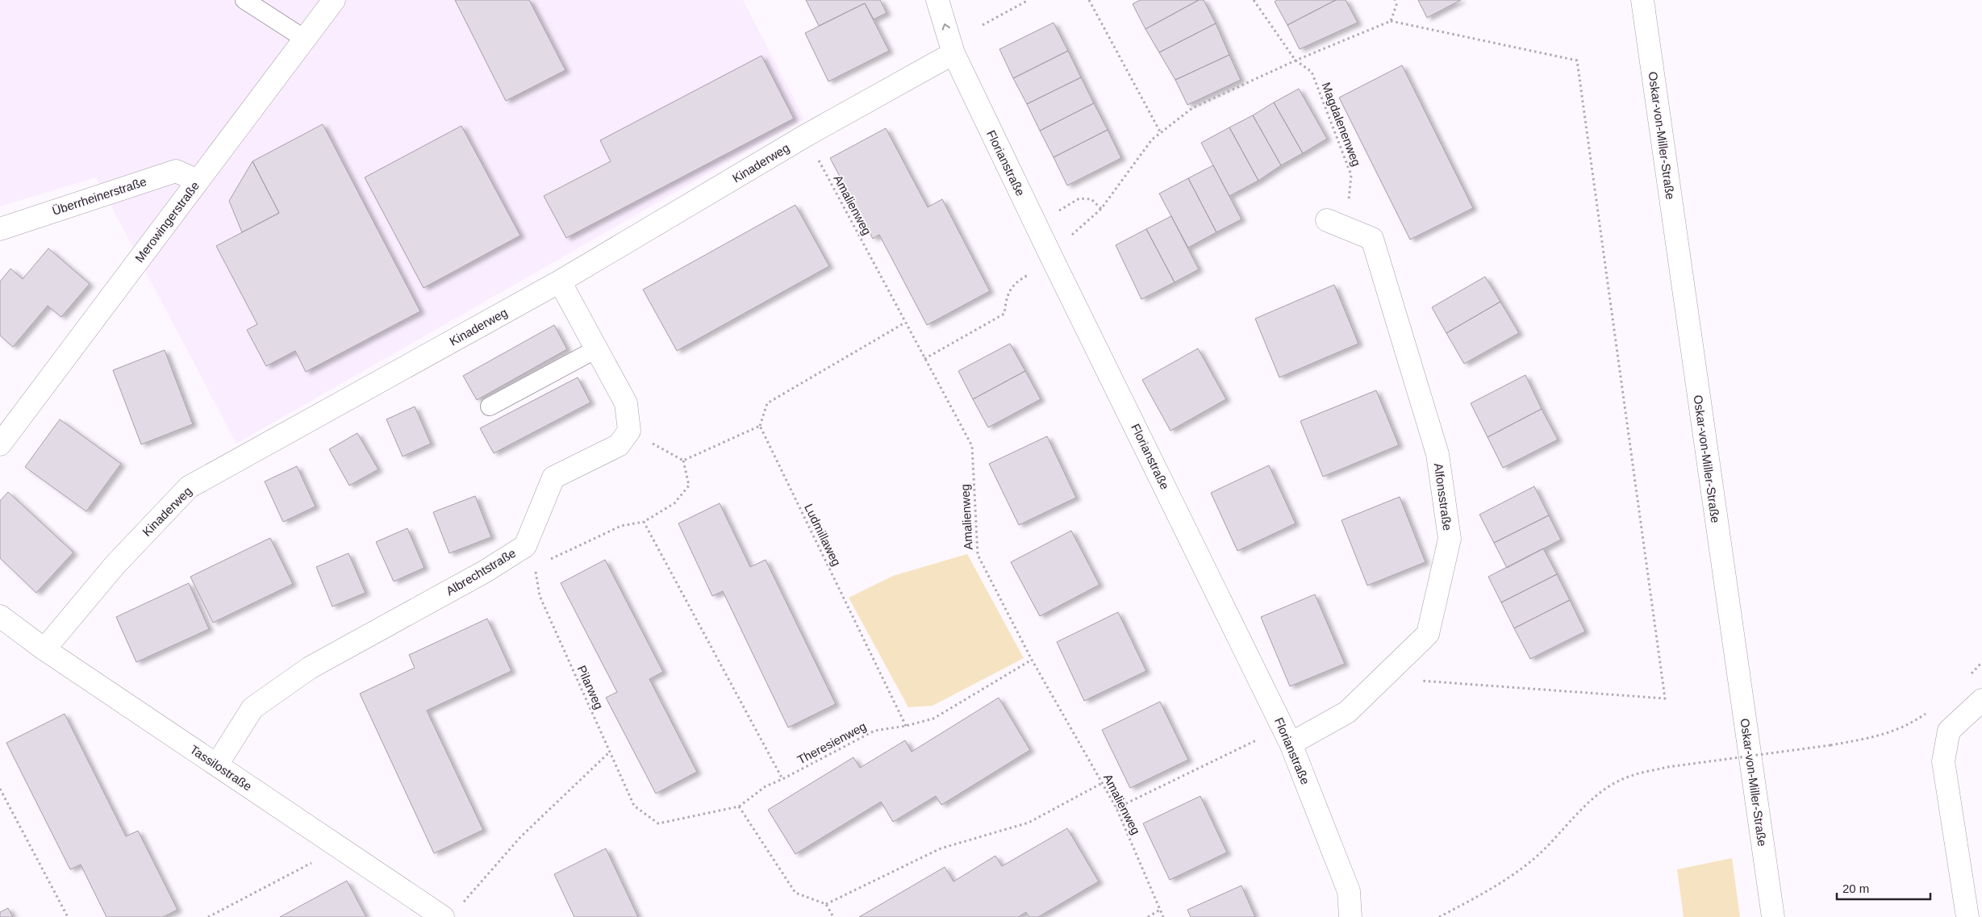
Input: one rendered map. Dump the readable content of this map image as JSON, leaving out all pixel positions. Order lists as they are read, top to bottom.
{
  "streets": {
    "street": [
      "Oskar-von-Miller-Straße",
      "Kinaderweg",
      "Florianstraße",
      "Überrheinerstraße",
      "Merowingerstraße",
      "Alfonsstraße",
      "Albrechtstraße",
      "Tassilostraße"
    ],
    "path": [
      "Magdalenenweg",
      "Amalienweg",
      "Ludmillaweg",
      "Pilarweg",
      "Theresienweg"
    ]
  },
  "crossings": [
    ["Magdalenenweg", "Alfonsstraße"],
    ["Kinaderweg", "Florianstraße"],
    ["Kinaderweg", "Amalienweg"],
    ["Kinaderweg", "Tassilostraße"],
    ["Florianstraße", "Alfonsstraße"],
    ["Überrheinerstraße", "Merowingerstraße"],
    ["Amalienweg", "Theresienweg"],
    ["Ludmillaweg", "Theresienweg"],
    ["Albrechtstraße", "Pilarweg"],
    ["Albrechtstraße", "Tassilostraße"],
    ["Pilarweg", "Theresienweg"]
  ],
  "scale_bar": "20 m"
}
